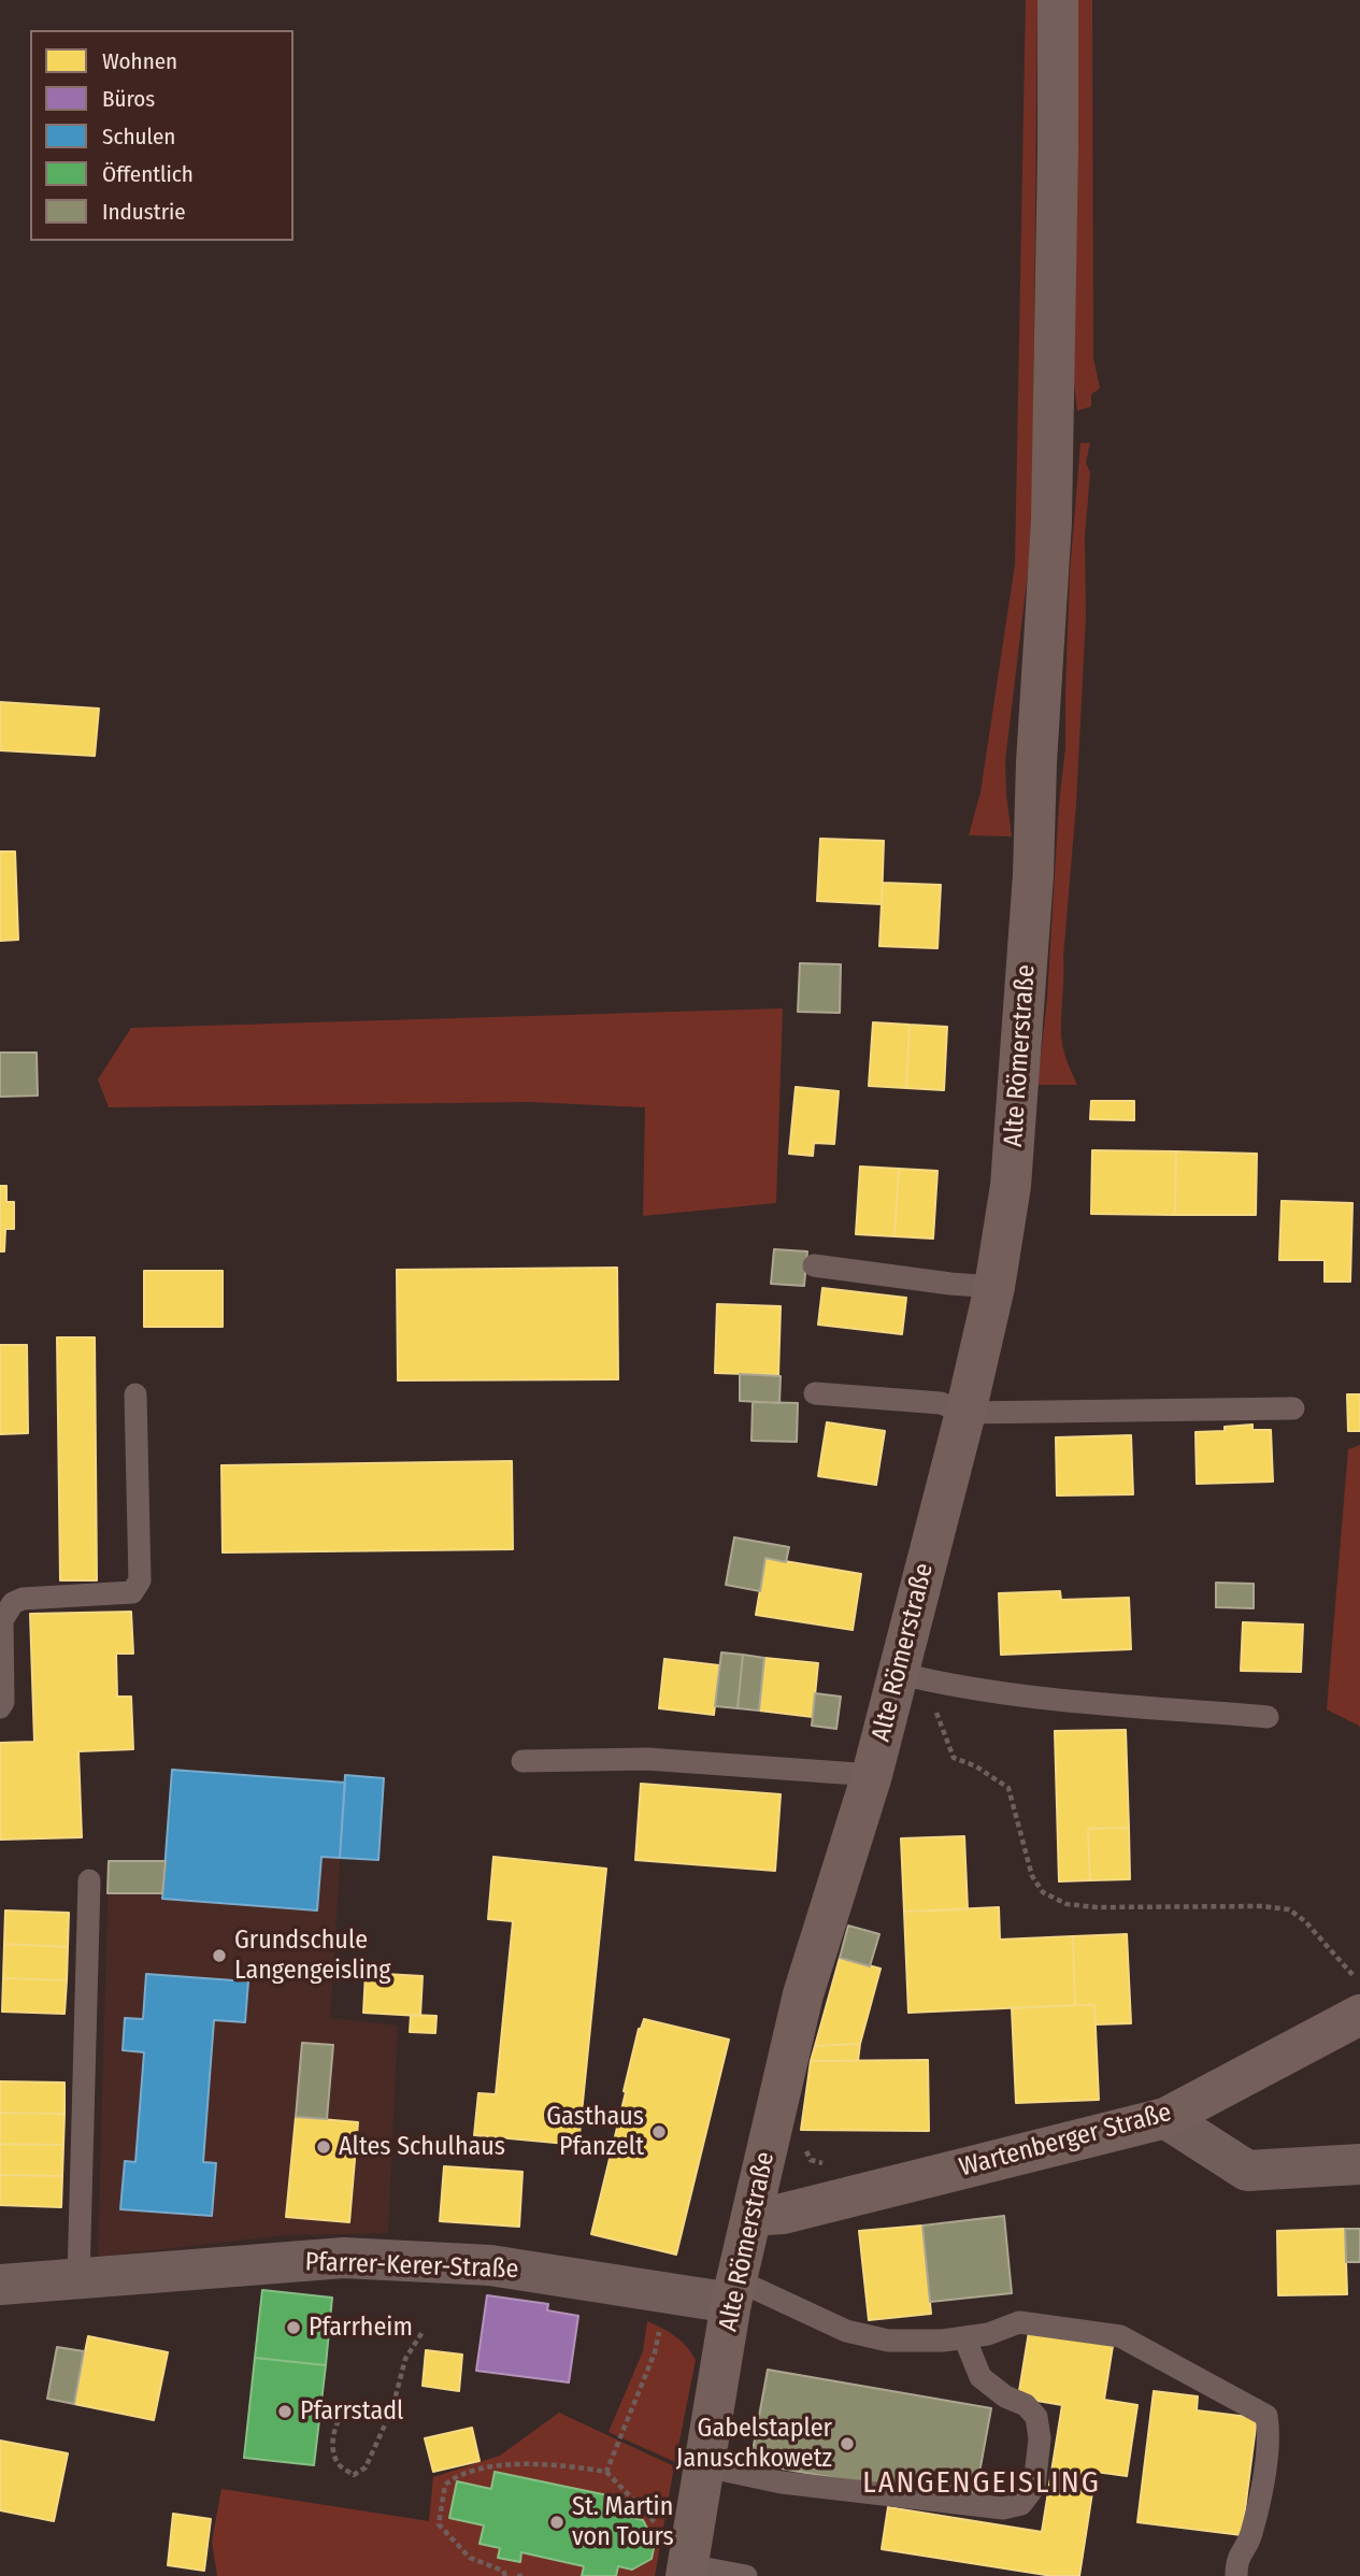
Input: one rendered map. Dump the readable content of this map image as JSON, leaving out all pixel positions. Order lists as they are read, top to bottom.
{
  "streets": {
    "main road": ["Alte Römerstraße", "Wartenberger Straße"],
    "street": ["Pfarrer-Kerer-Straße"]
  },
  "crossings": [
    ["Alte Römerstraße", "Wartenberger Straße"],
    ["Alte Römerstraße", "Pfarrer-Kerer-Straße"]
  ],
  "districts": ["LANGENGEISLING"],
  "places": [
    "Grundschule Langengeisling",
    "Gasthaus Pfanzelt",
    "Altes Schulhaus",
    "Pfarrheim",
    "Pfarrstadl",
    "Gabelstapler Januschkowetz",
    "St. Martin von Tours"
  ],
  "legend": [
    "Wohnen",
    "Büros",
    "Schulen",
    "Öffentlich",
    "Industrie"
  ]
}
